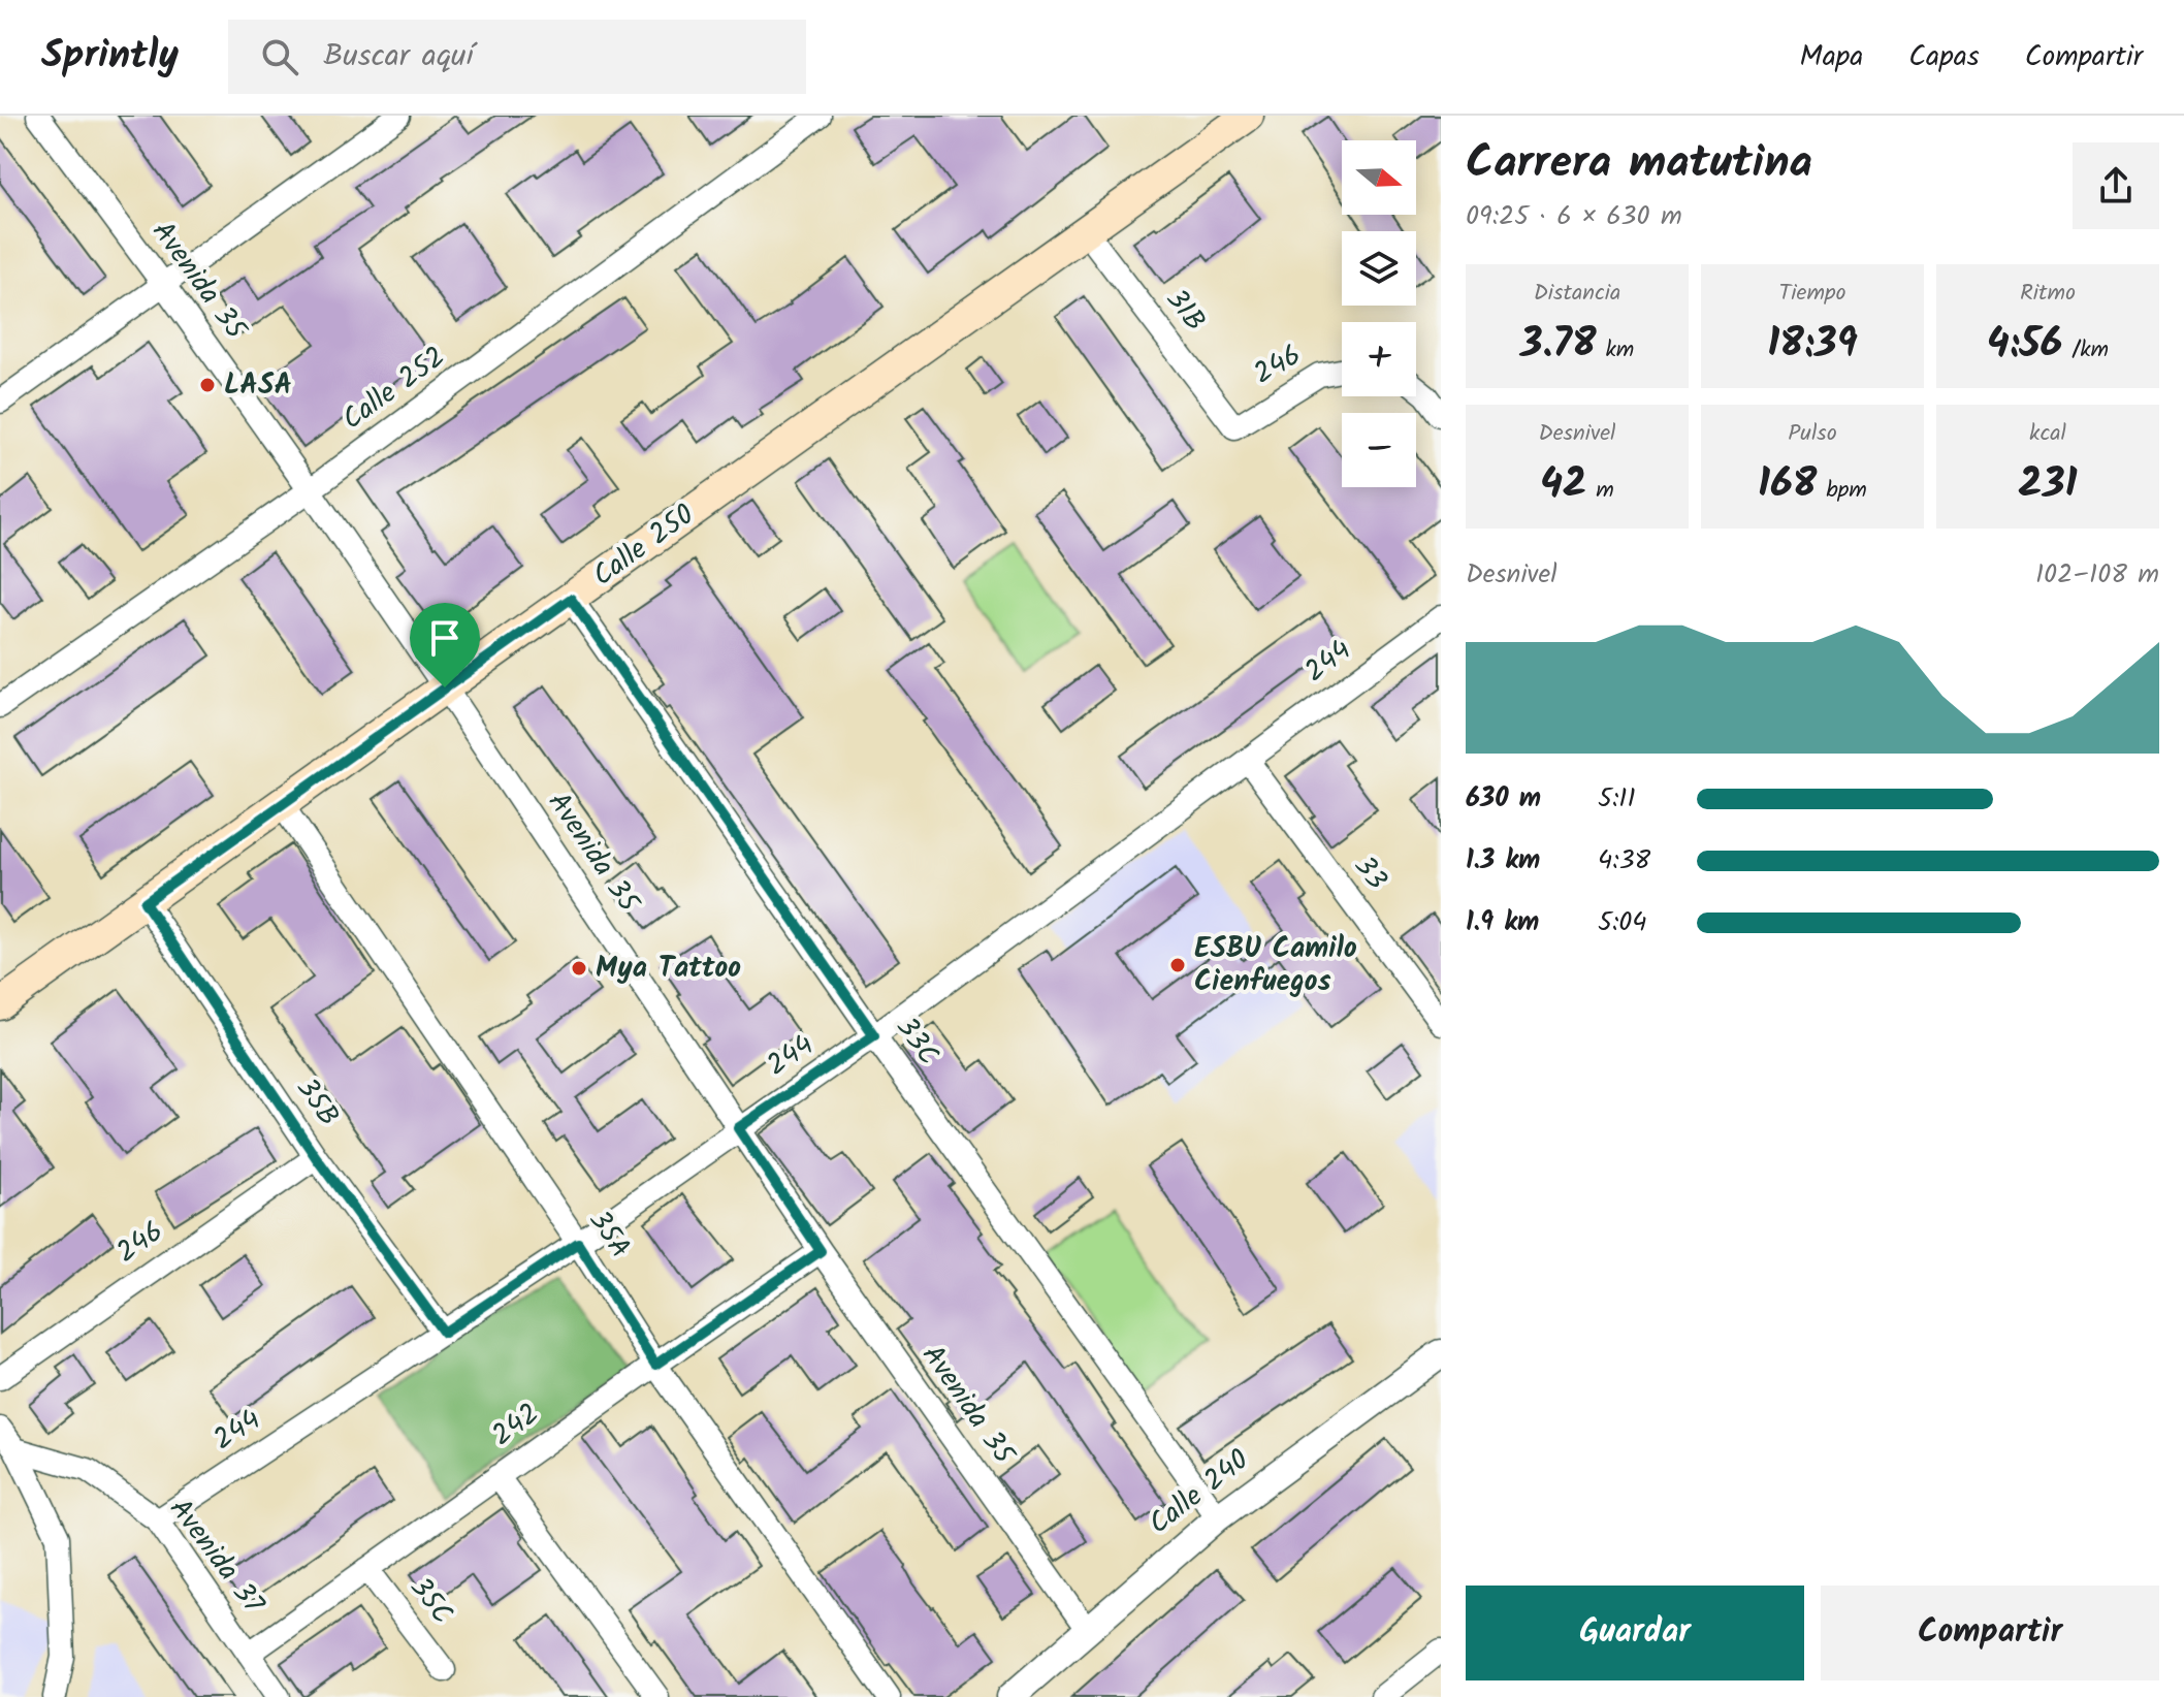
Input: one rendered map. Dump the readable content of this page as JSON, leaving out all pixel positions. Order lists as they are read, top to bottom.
{
  "streets": {
    "main road": ["Calle 250"],
    "street": [
      "Avenida 35",
      "31B",
      "246",
      "Calle 252",
      "244",
      "33",
      "33C",
      "35B",
      "35A",
      "242",
      "Calle 240",
      "Avenida 37",
      "35C"
    ]
  },
  "crossings": [
    ["Avenida 35", "Calle 252"],
    ["Avenida 35", "Calle 250"],
    ["Avenida 35", "244"],
    ["Avenida 35", "242"],
    ["Avenida 35", "Calle 240"],
    ["31B", "246"],
    ["31B", "Calle 250"],
    ["246", "35B"],
    ["Calle 250", "33C"],
    ["Calle 250", "35B"],
    ["Calle 250", "35A"],
    ["244", "33"],
    ["244", "33C"],
    ["244", "35B"],
    ["244", "35A"],
    ["244", "Avenida 37"],
    ["33C", "Calle 240"],
    ["35A", "242"],
    ["242", "Avenida 37"],
    ["242", "35C"]
  ],
  "places": ["LASA", "ESBU Camilo Cienfuegos", "Mya Tattoo"],
  "north": "right",
  "page": {
    "header": "Sprintly",
    "search": "Buscar aquí",
    "nav": ["Mapa", "Capas", "Compartir"],
    "heading": ["Carrera matutina", "09:25 · 6 × 630 m"],
    "map_buttons": ["+", "−"],
    "stats": [
      ["Distancia", "3.78 km"],
      ["Tiempo", "18:39"],
      ["Ritmo", "4:56 /km"],
      ["Desnivel", "42 m"],
      ["Pulso", "168 bpm"],
      ["kcal", "231"]
    ],
    "chart": ["Desnivel", "102–108 m"],
    "list": [
      {
        "name": "630 m",
        "note": "5:11"
      },
      {
        "name": "1.3 km",
        "note": "4:38"
      },
      {
        "name": "1.9 km",
        "note": "5:04"
      }
    ],
    "buttons": ["Guardar", "Compartir"]
  }
}
